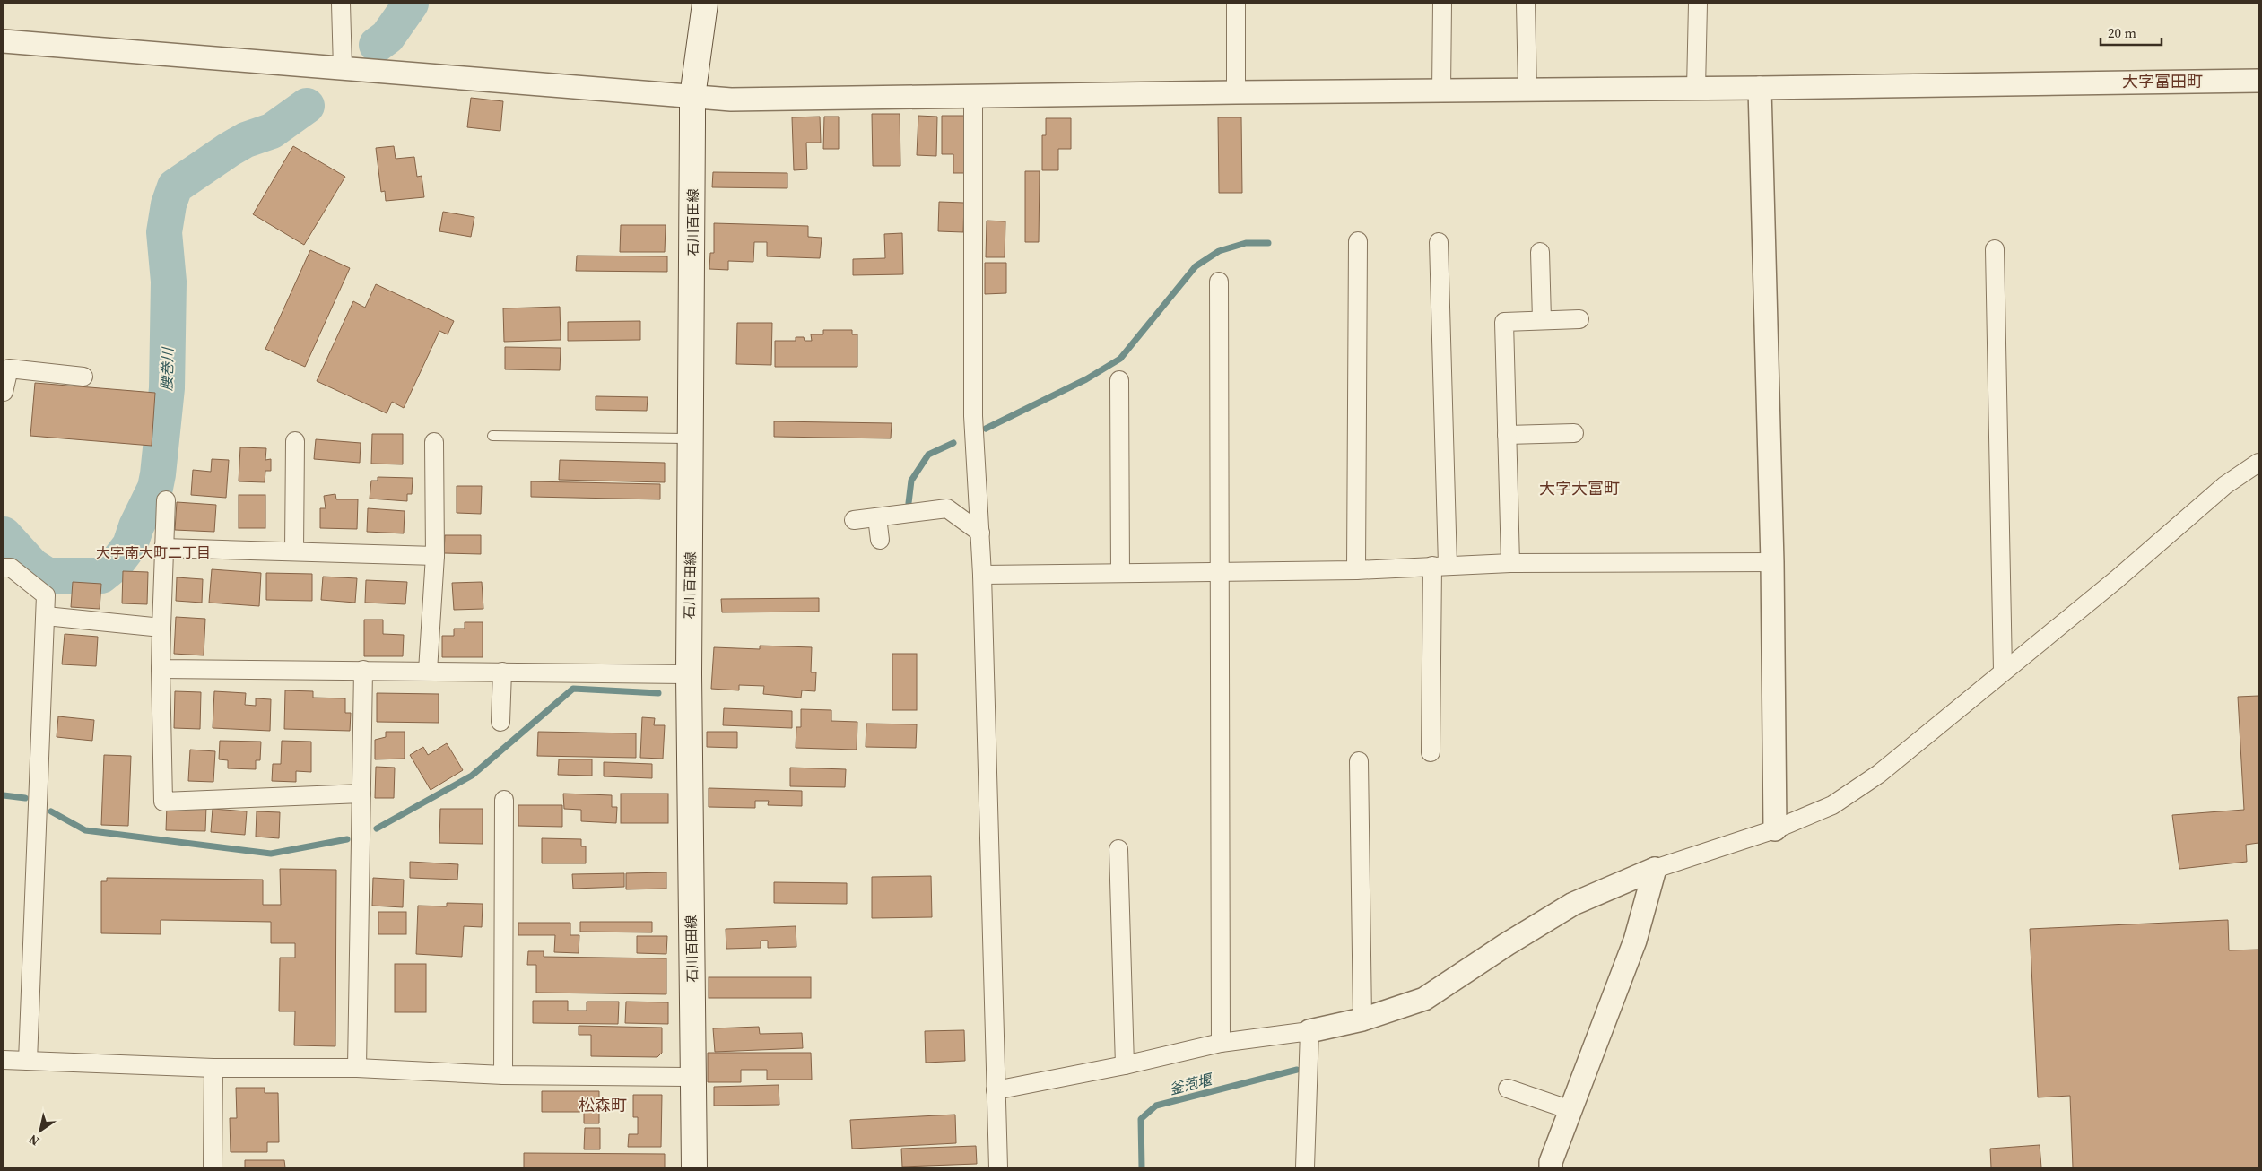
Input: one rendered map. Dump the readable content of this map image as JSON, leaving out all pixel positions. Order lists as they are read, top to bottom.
{
  "streets": {
    "main road": ["石川百田線"]
  },
  "districts": [
    "大字富田町",
    "大字大富町",
    "大字南大町二丁目",
    "松森町"
  ],
  "water": ["腰巻川", "釜萢堰"],
  "scale_bar": "20 m",
  "north": "bottom left"
}
